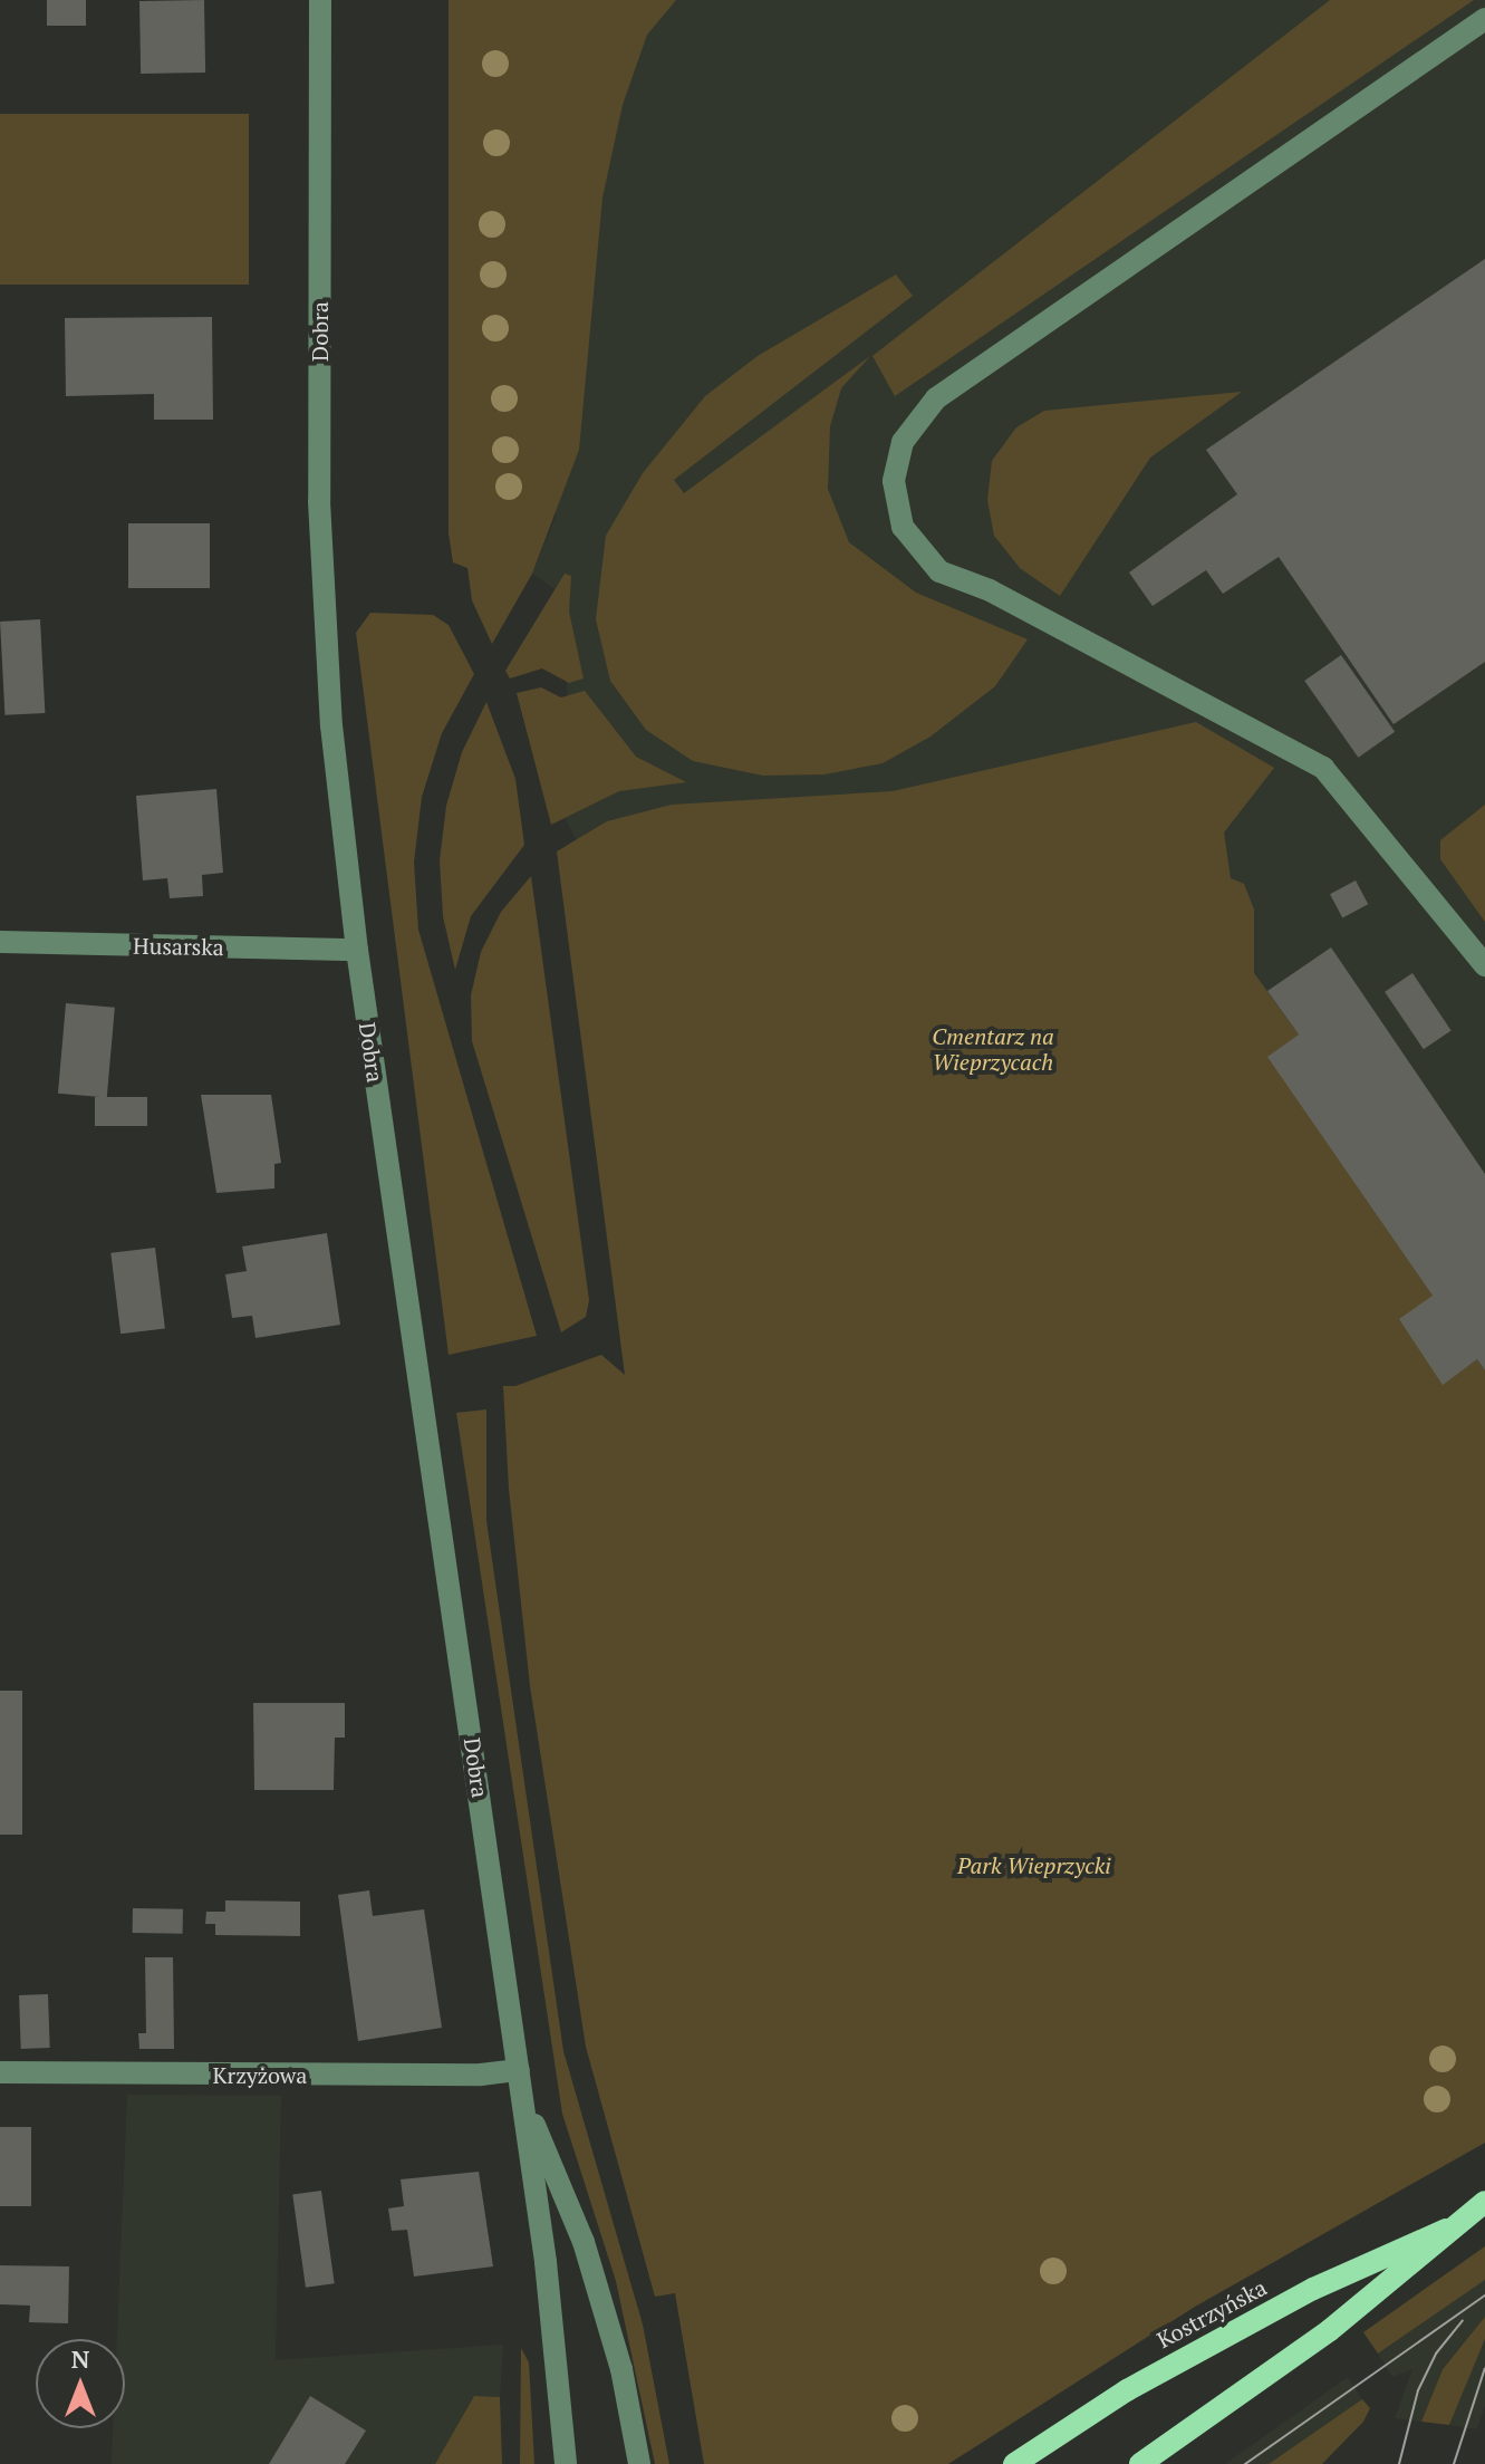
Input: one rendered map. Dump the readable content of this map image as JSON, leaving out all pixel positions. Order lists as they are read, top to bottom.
{
  "streets": {
    "main road": ["Kostrzyńska"],
    "street": ["Dobra", "Husarska", "Krzyżowa"]
  },
  "crossings": [
    ["Dobra", "Husarska"],
    ["Dobra", "Krzyżowa"]
  ],
  "parks": ["Cmentarz na Wieprzycach", "Park Wieprzycki"],
  "north": "top"
}
